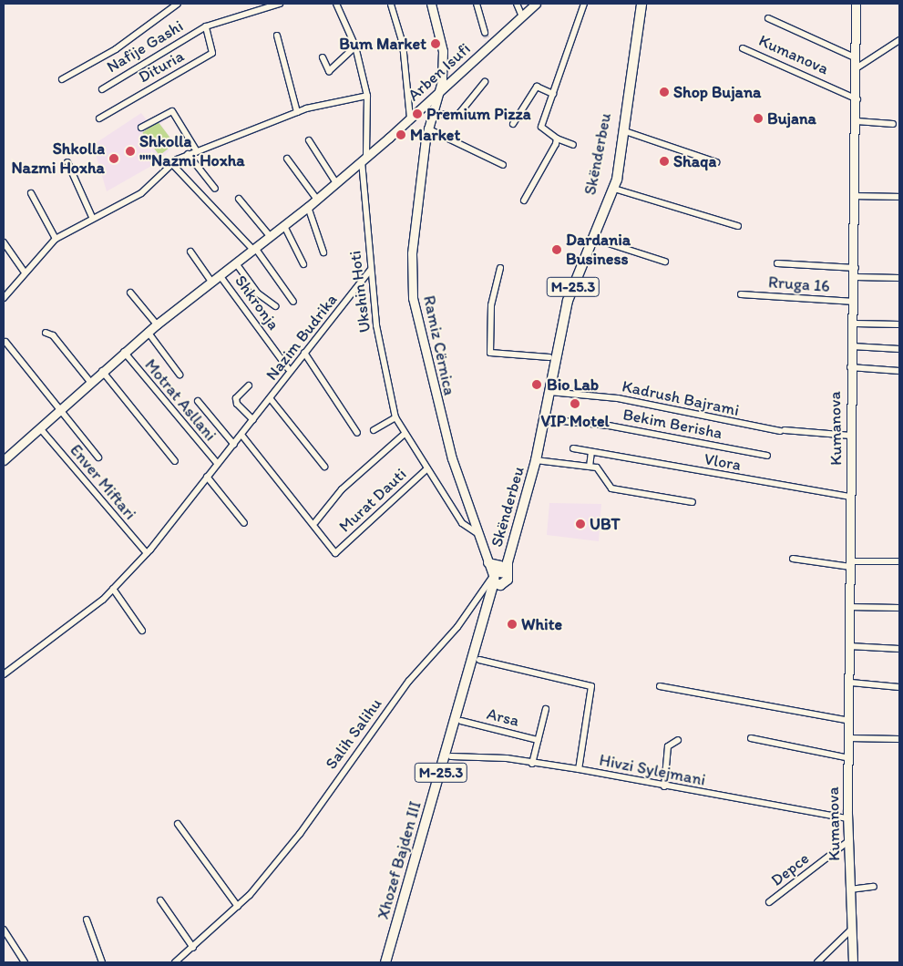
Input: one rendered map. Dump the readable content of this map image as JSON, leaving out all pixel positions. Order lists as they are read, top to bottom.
{
  "streets": {
    "main road": ["Skënderbeu", "M-25.3", "Xhozef Bajden III"],
    "street": [
      "Nafije Gashi",
      "Kumanova",
      "Dituria",
      "Arben Isufi",
      "Rruga 16",
      "Ukshin Hoti",
      "Shkronja",
      "Nazim Budrika",
      "Ramiz Cërnica",
      "Kadrush Bajrami",
      "Motrat Asllani",
      "Bekim Berisha",
      "Vlora",
      "Enver Miftari",
      "Murat Dauti",
      "Arsa",
      "Salih Salihu",
      "Hivzi Sylejmani",
      "Depce"
    ]
  },
  "crossings": [
    ["Nafije Gashi", "Dituria"],
    ["Kumanova", "Rruga 16"],
    ["Kumanova", "Kadrush Bajrami"],
    ["Kumanova", "Vlora"],
    ["Kumanova", "Hivzi Sylejmani"],
    ["Kumanova", "Depce"],
    ["Arben Isufi", "Ukshin Hoti"],
    ["Arben Isufi", "Shkronja"],
    ["Arben Isufi", "Ramiz Cërnica"],
    ["Arben Isufi", "Motrat Asllani"],
    ["Arben Isufi", "Enver Miftari"],
    ["Skënderbeu", "Ramiz Cërnica"],
    ["Skënderbeu", "Kadrush Bajrami"],
    ["Skënderbeu", "Bekim Berisha"],
    ["Skënderbeu", "Salih Salihu"],
    ["Skënderbeu", "Xhozef Bajden III"],
    ["Ukshin Hoti", "Nazim Budrika"],
    ["Ukshin Hoti", "Ramiz Cërnica"],
    ["Ukshin Hoti", "Murat Dauti"],
    ["Nazim Budrika", "Motrat Asllani"],
    ["Nazim Budrika", "Enver Miftari"],
    ["Ramiz Cërnica", "Salih Salihu"],
    ["Ramiz Cërnica", "Xhozef Bajden III"],
    ["Arsa", "Xhozef Bajden III"],
    ["Salih Salihu", "Xhozef Bajden III"],
    ["Hivzi Sylejmani", "Xhozef Bajden III"]
  ],
  "places": [
    "Bum Market",
    "Shop Bujana",
    "Premium Pizza",
    "Bujana",
    "Market",
    "Shkolla \"\"Nazmi Hoxha",
    "Shkolla Nazmi Hoxha",
    "Shaqa",
    "Dardania Business",
    "Bio Lab",
    "VIP Motel",
    "UBT",
    "White"
  ]
}
